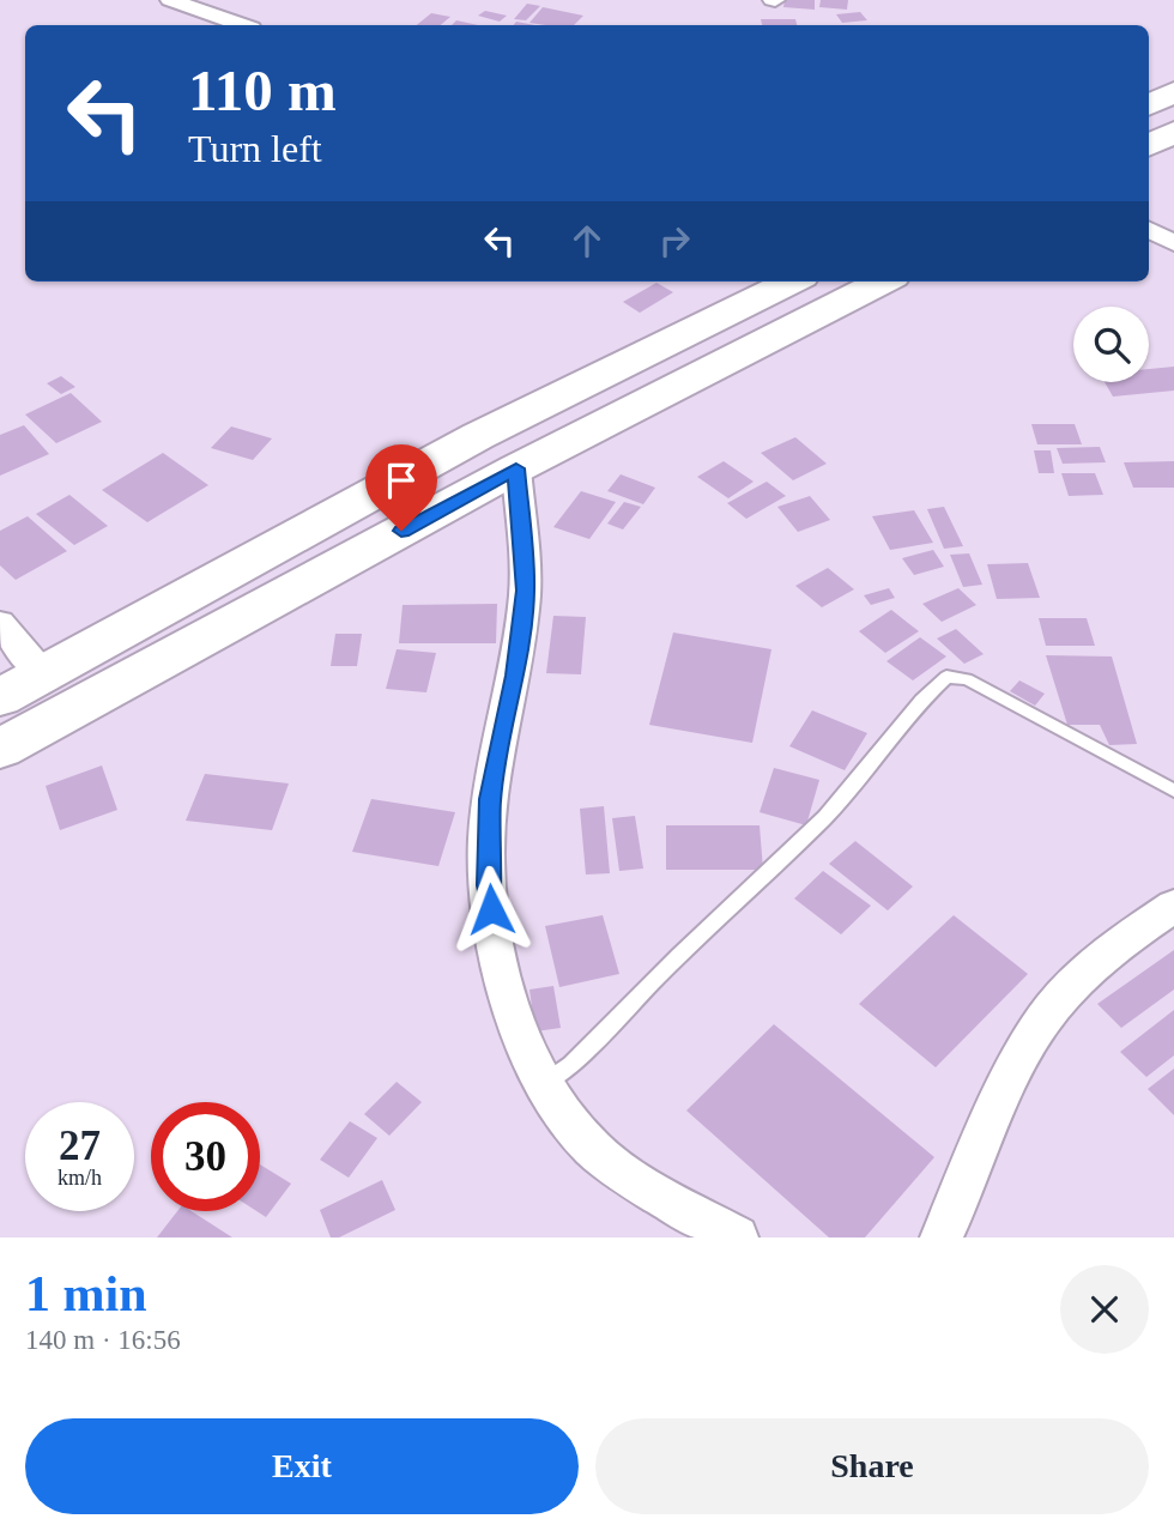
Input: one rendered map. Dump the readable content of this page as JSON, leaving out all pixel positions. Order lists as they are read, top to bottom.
{
  "page": {
    "turn": ["110 m", "Turn left"],
    "speed": "27 km/h",
    "limit": "30",
    "heading": ["1 min", "140 m · 16:56"],
    "buttons": ["Exit", "Share"]
  }
}
